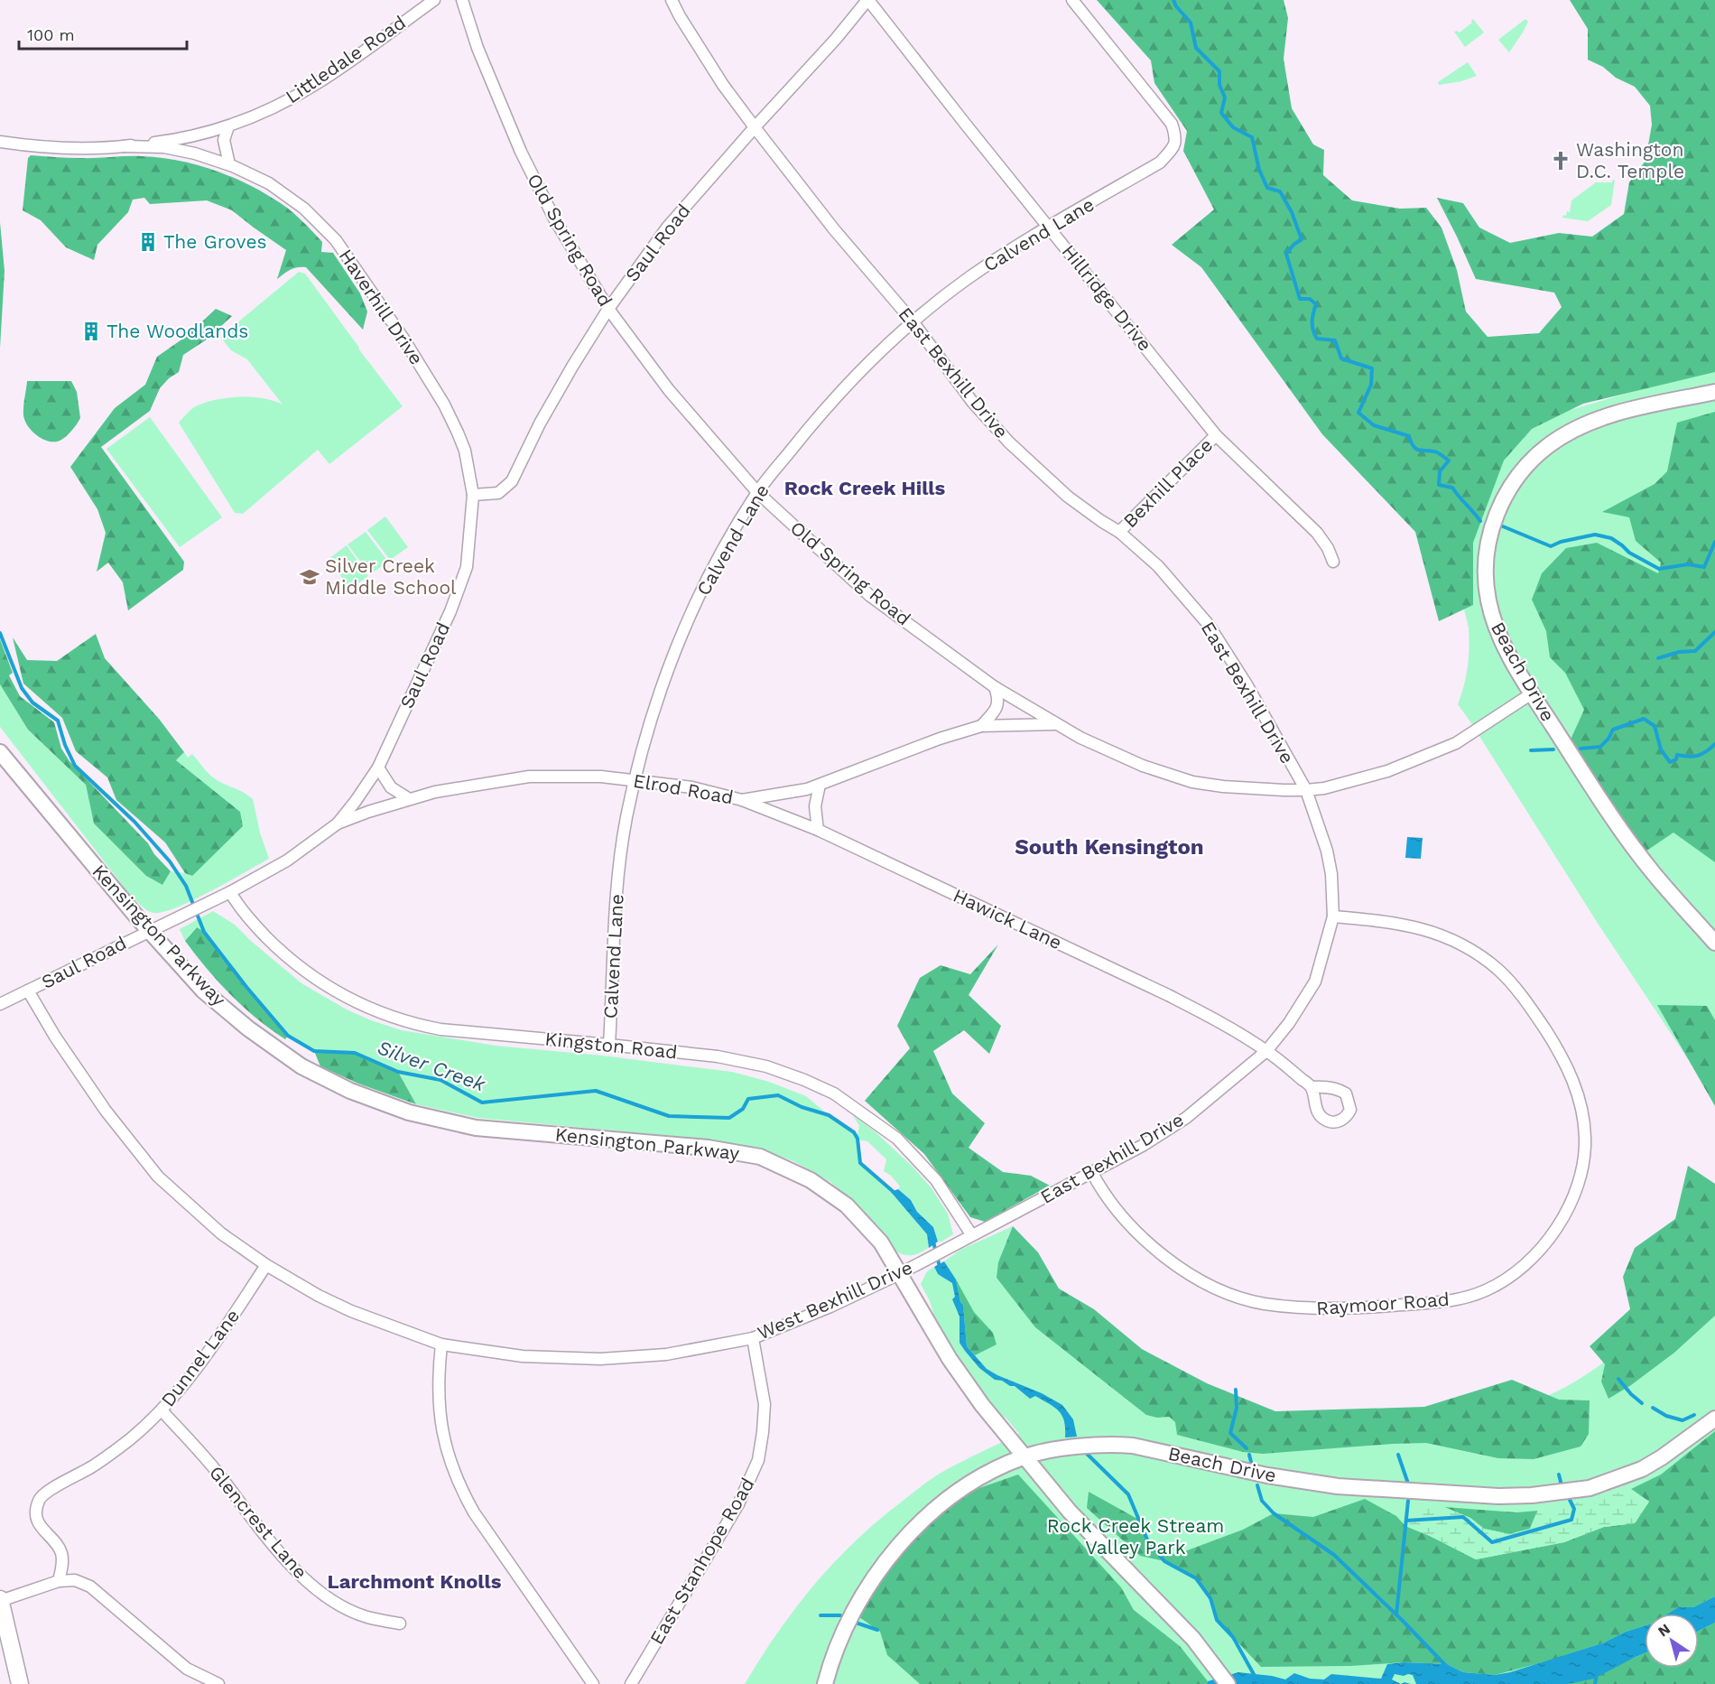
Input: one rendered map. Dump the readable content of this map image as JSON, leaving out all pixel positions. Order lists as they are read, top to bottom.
{
  "streets": {
    "street": [
      "Littledale Road",
      "Calvend Lane",
      "Old Spring Road",
      "Saul Road",
      "Hillridge Drive",
      "Haverhill Drive",
      "East Bexhill Drive",
      "Bexhill Place",
      "Beach Drive",
      "Elrod Road",
      "Hawick Lane",
      "Kensington Parkway",
      "Kingston Road",
      "West Bexhill Drive",
      "Raymoor Road",
      "Dunnel Lane",
      "Glencrest Lane",
      "East Stanhope Road"
    ]
  },
  "crossings": [
    ["Littledale Road", "Haverhill Drive"],
    ["Calvend Lane", "Old Spring Road"],
    ["Calvend Lane", "Hillridge Drive"],
    ["Calvend Lane", "East Bexhill Drive"],
    ["Calvend Lane", "Elrod Road"],
    ["Calvend Lane", "Kingston Road"],
    ["Old Spring Road", "Saul Road"],
    ["Old Spring Road", "East Bexhill Drive"],
    ["Old Spring Road", "Beach Drive"],
    ["Old Spring Road", "Elrod Road"],
    ["Saul Road", "Hillridge Drive"],
    ["Saul Road", "Haverhill Drive"],
    ["Saul Road", "East Bexhill Drive"],
    ["Saul Road", "Elrod Road"],
    ["Saul Road", "Kensington Parkway"],
    ["Saul Road", "Kingston Road"],
    ["Saul Road", "West Bexhill Drive"],
    ["Hillridge Drive", "Bexhill Place"],
    ["East Bexhill Drive", "Bexhill Place"],
    ["East Bexhill Drive", "Hawick Lane"],
    ["East Bexhill Drive", "Kingston Road"],
    ["East Bexhill Drive", "West Bexhill Drive"],
    ["East Bexhill Drive", "Raymoor Road"],
    ["Beach Drive", "Kensington Parkway"],
    ["Elrod Road", "Hawick Lane"],
    ["Kensington Parkway", "West Bexhill Drive"],
    ["Kingston Road", "West Bexhill Drive"],
    ["West Bexhill Drive", "Dunnel Lane"],
    ["West Bexhill Drive", "East Stanhope Road"],
    ["Dunnel Lane", "Glencrest Lane"]
  ],
  "districts": ["Rock Creek Hills", "South Kensington", "Larchmont Knolls"],
  "water": ["Silver Creek"],
  "parks": ["Rock Creek Stream Valley Park"],
  "places": {
    "church": ["Washington D.C. Temple"],
    "building": ["The Groves", "The Woodlands"],
    "school or university": ["Silver Creek Middle School"]
  },
  "scale_bar": "100 m",
  "north": "top left"
}
